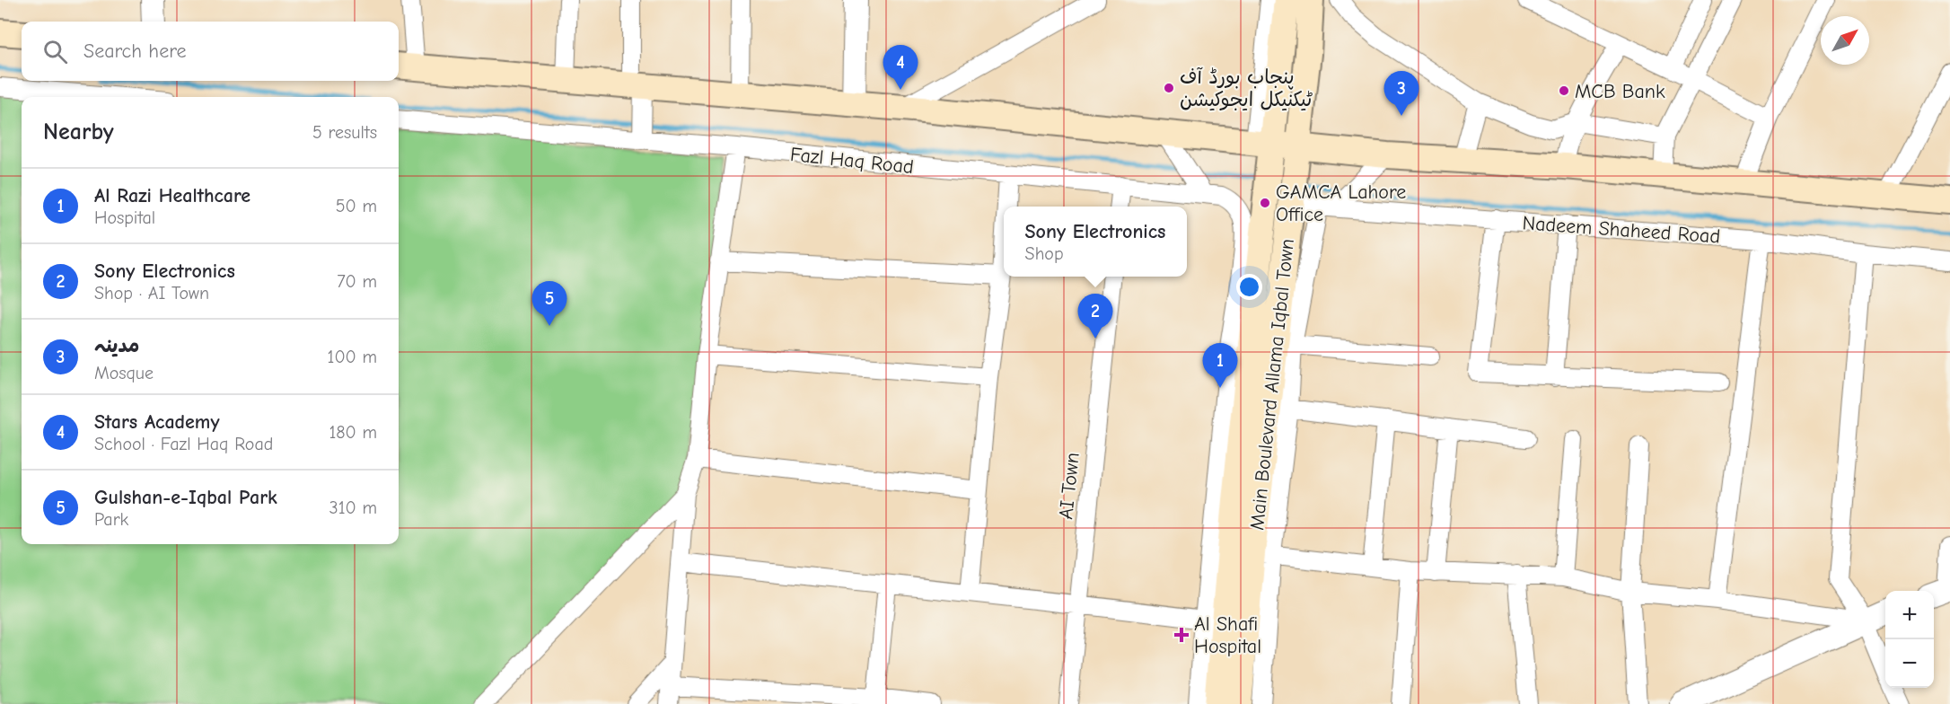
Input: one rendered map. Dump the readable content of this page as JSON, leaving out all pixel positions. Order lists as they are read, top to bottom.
{
  "streets": {
    "main road": ["Main Boulevard Allama Iqbal Town"],
    "street": ["Fazl Haq Road", "Nadeem Shaheed Road", "AI Town"]
  },
  "crossings": [
    ["Fazl Haq Road", "Main Boulevard Allama Iqbal Town"],
    ["Nadeem Shaheed Road", "Main Boulevard Allama Iqbal Town"]
  ],
  "places": {
    "other": ["پنجاب بورڈ آف ٹیکنیکل ایجوکیشن", "MCB Bank", "GAMCA Lahore Office"],
    "health": ["Al Shafi Hospital"]
  },
  "north": "top right",
  "page": {
    "search": "Search here",
    "pins": [
      "4",
      "3",
      "5",
      "2",
      "1"
    ],
    "heading": ["Nearby", "5 results"],
    "list": [
      {
        "mark": "1",
        "name": "Al Razi Healthcare",
        "note": "Hospital",
        "value": "50 m"
      },
      {
        "mark": "2",
        "name": "Sony Electronics",
        "note": "Shop · AI Town",
        "value": "70 m"
      },
      {
        "mark": "3",
        "name": "مدینہ",
        "note": "Mosque",
        "value": "100 m"
      },
      {
        "mark": "4",
        "name": "Stars Academy",
        "note": "School · Fazl Haq Road",
        "value": "180 m"
      },
      {
        "mark": "5",
        "name": "Gulshan-e-Iqbal Park",
        "note": "Park",
        "value": "310 m"
      }
    ],
    "popup": ["Sony Electronics", "Shop"],
    "map_buttons": ["+", "−"]
  }
}
